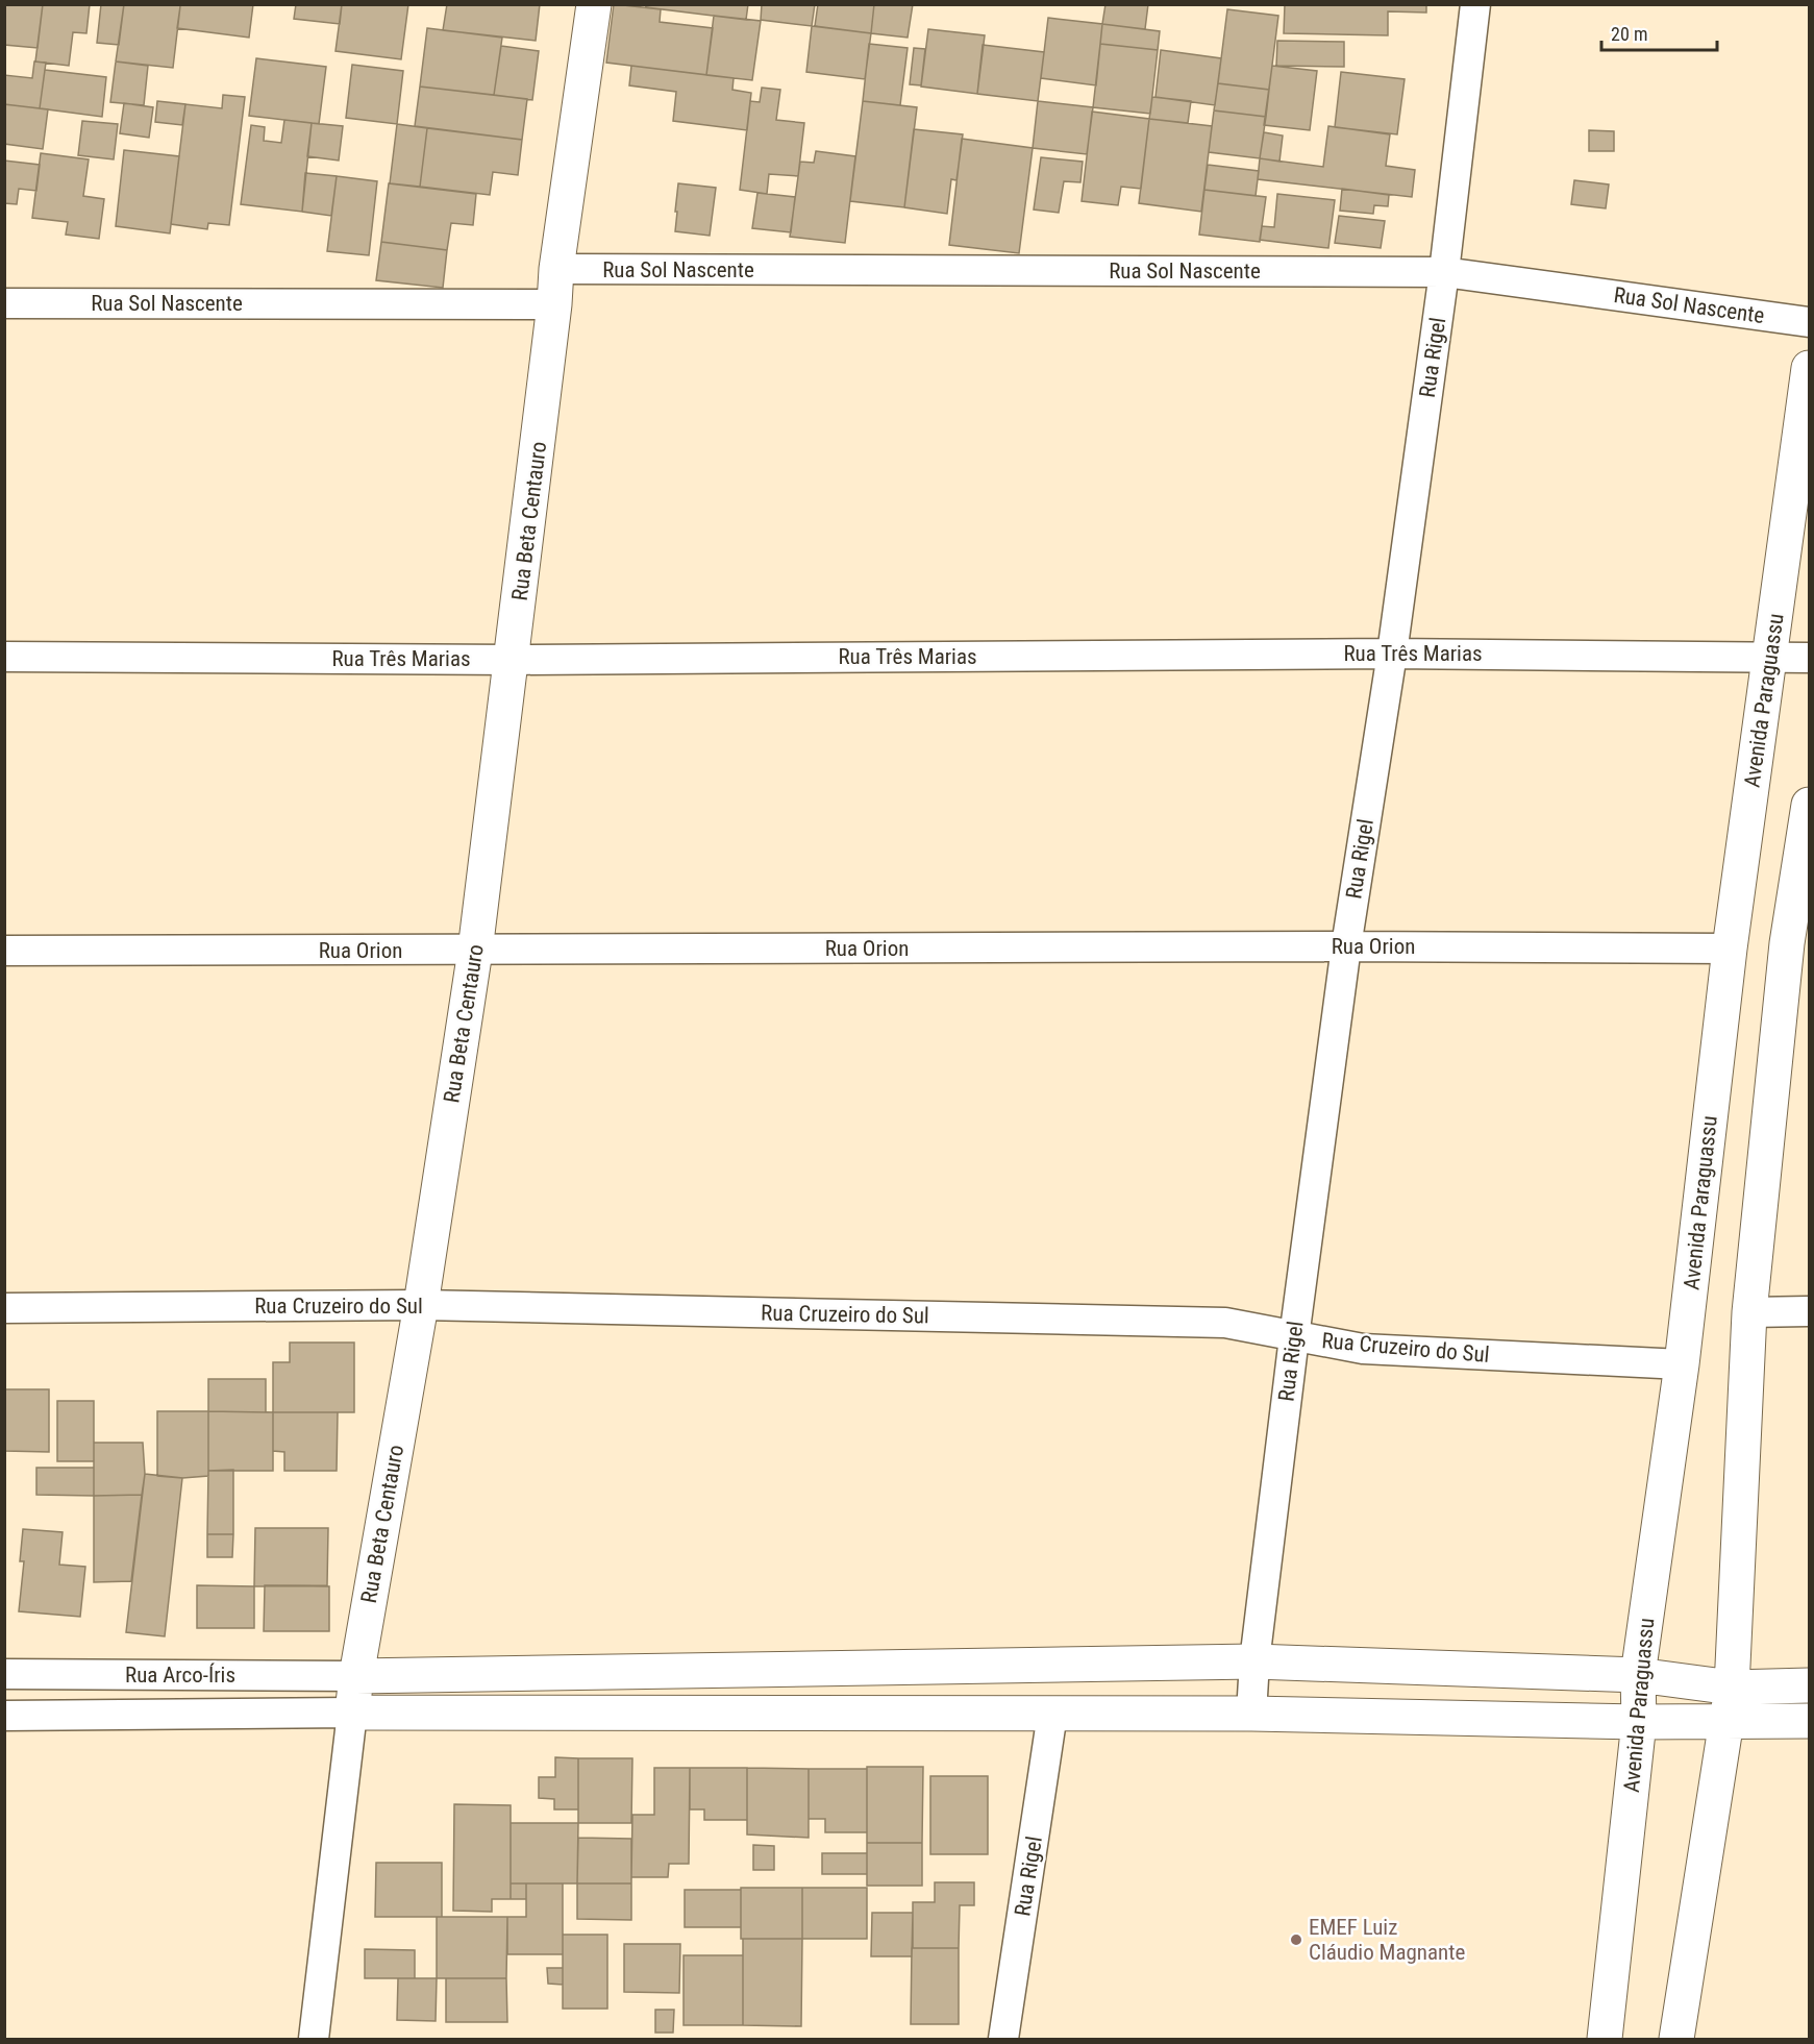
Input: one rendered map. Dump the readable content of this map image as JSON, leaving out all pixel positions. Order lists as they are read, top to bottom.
{
  "streets": {
    "street": [
      "Rua Sol Nascente",
      "Rua Rigel",
      "Rua Beta Centauro",
      "Rua Três Marias",
      "Avenida Paraguassu",
      "Rua Orion",
      "Rua Cruzeiro do Sul",
      "Rua Arco-Íris"
    ]
  },
  "crossings": [
    ["Rua Sol Nascente", "Rua Rigel"],
    ["Rua Sol Nascente", "Rua Beta Centauro"],
    ["Rua Rigel", "Rua Três Marias"],
    ["Rua Rigel", "Rua Orion"],
    ["Rua Rigel", "Rua Cruzeiro do Sul"],
    ["Rua Beta Centauro", "Rua Três Marias"],
    ["Rua Beta Centauro", "Rua Orion"],
    ["Rua Beta Centauro", "Rua Cruzeiro do Sul"],
    ["Rua Beta Centauro", "Rua Arco-Íris"],
    ["Rua Três Marias", "Avenida Paraguassu"],
    ["Avenida Paraguassu", "Rua Orion"],
    ["Avenida Paraguassu", "Rua Cruzeiro do Sul"]
  ],
  "places": ["EMEF Luiz Cláudio Magnante"],
  "scale_bar": "20 m"
}
